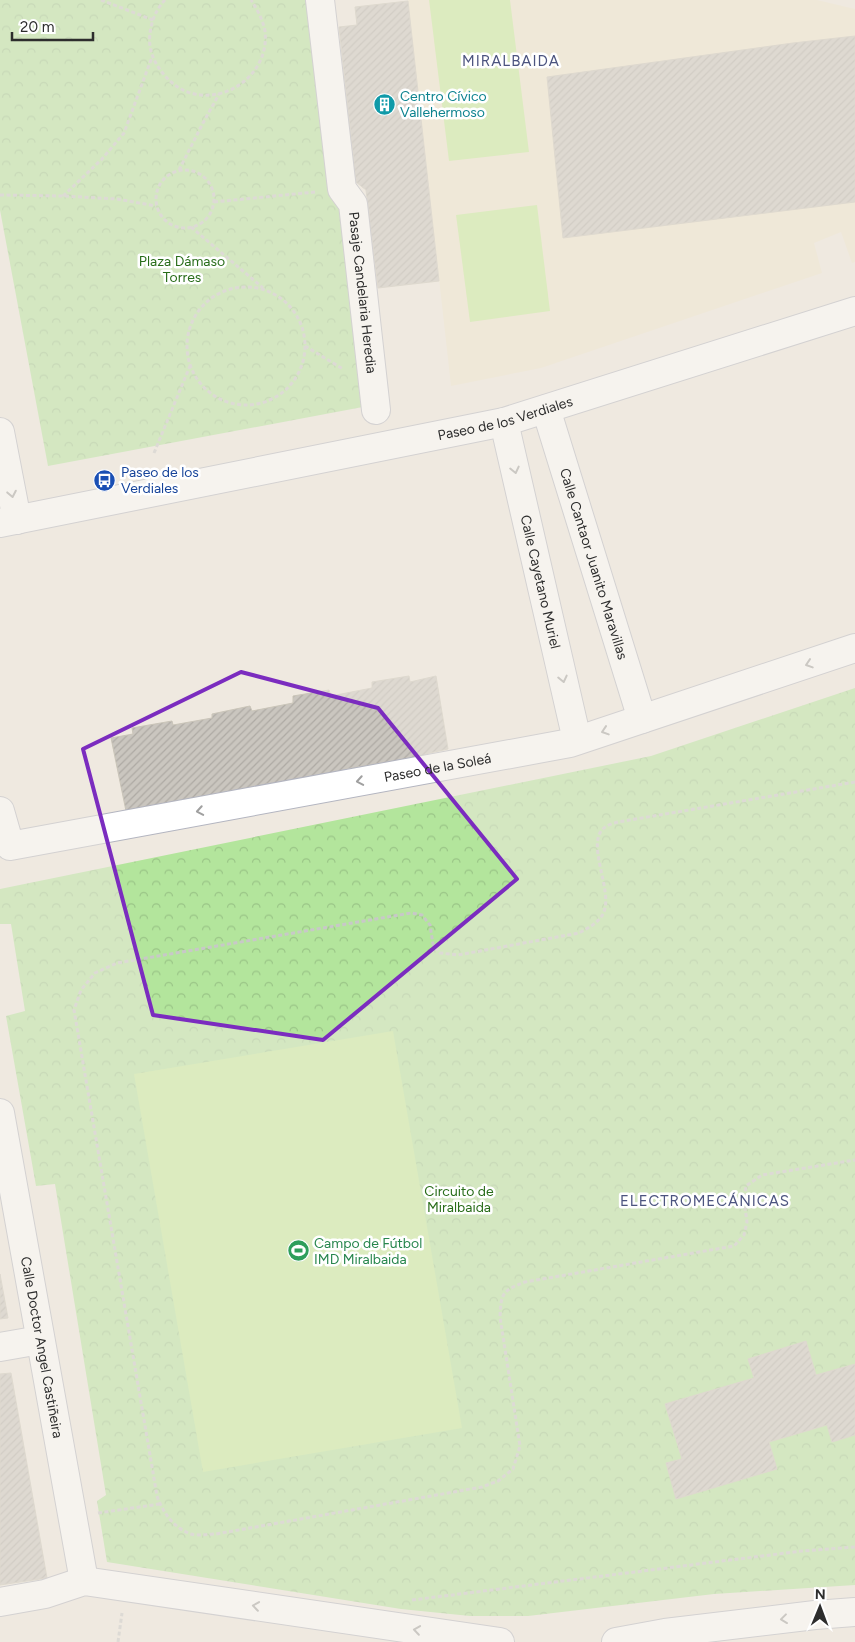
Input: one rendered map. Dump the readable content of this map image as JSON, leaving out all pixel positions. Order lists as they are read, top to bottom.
{
  "streets": {
    "street": [
      "Pasaje Candelaria Heredia",
      "Paseo de los Verdiales",
      "Calle Cantaor Juanito Maravillas",
      "Calle Cayetano Muriel",
      "Paseo de la Soleá",
      "Calle Doctor Angel Castiñeira"
    ]
  },
  "crossings": [
    ["Paseo de los Verdiales", "Calle Cantaor Juanito Maravillas"],
    ["Paseo de los Verdiales", "Calle Cayetano Muriel"],
    ["Calle Cantaor Juanito Maravillas", "Paseo de la Soleá"],
    ["Calle Cayetano Muriel", "Paseo de la Soleá"]
  ],
  "one_way": ["Calle Cayetano Muriel", "Paseo de la Soleá"],
  "districts": ["MIRALBAIDA", "ELECTROMECÁNICAS"],
  "parks": ["Plaza Dámaso Torres", "Circuito de Miralbaida"],
  "places": {
    "building": ["Centro Cívico Vallehermoso"],
    "bus stop": ["Paseo de los Verdiales"],
    "sports": ["Campo de Fútbol IMD Miralbaida"]
  },
  "scale_bar": "20 m",
  "north": "top"
}
